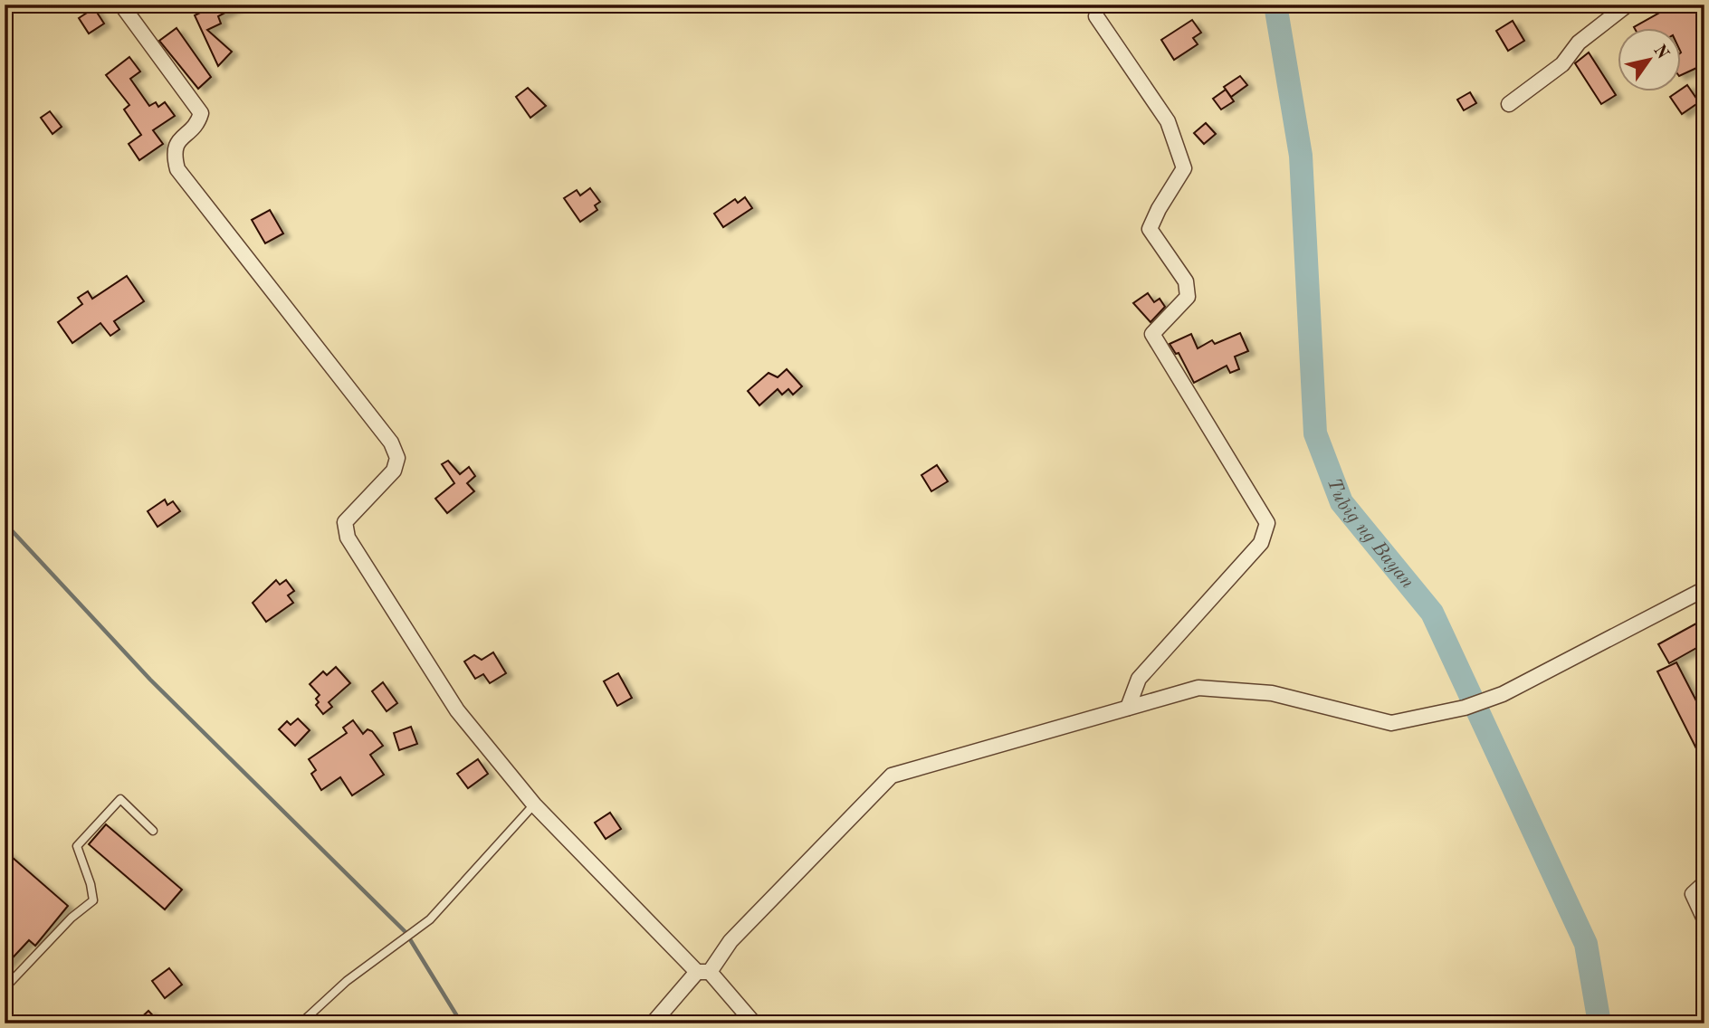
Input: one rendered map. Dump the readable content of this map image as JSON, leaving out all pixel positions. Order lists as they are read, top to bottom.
{
  "water": ["Tubig ng Bayan"],
  "north": "top right"
}
